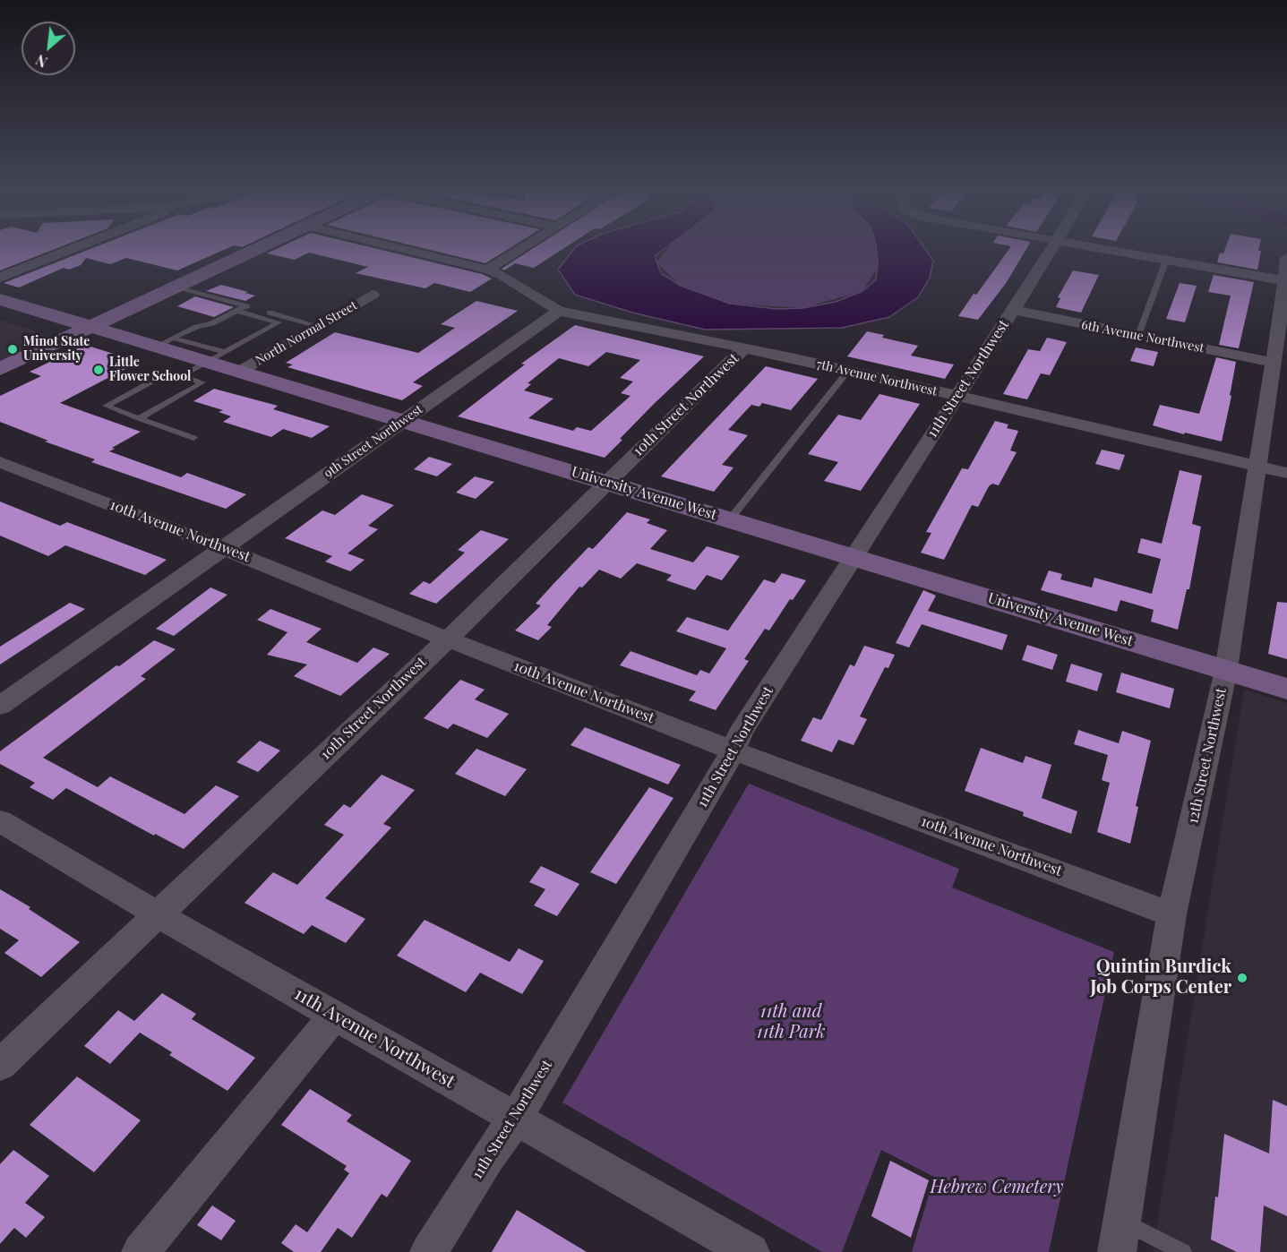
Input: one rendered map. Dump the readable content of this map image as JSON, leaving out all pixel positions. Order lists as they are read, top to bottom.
{
  "streets": {
    "street": [
      "North Normal Street",
      "6th Avenue Northwest",
      "7th Avenue Northwest",
      "11th Street Northwest",
      "10th Street Northwest",
      "9th Street Northwest",
      "University Avenue West",
      "10th Avenue Northwest",
      "12th Street Northwest",
      "11th Avenue Northwest"
    ]
  },
  "crossings": [
    ["North Normal Street", "University Avenue West"],
    ["6th Avenue Northwest", "11th Street Northwest"],
    ["6th Avenue Northwest", "12th Street Northwest"],
    ["7th Avenue Northwest", "11th Street Northwest"],
    ["7th Avenue Northwest", "10th Street Northwest"],
    ["7th Avenue Northwest", "9th Street Northwest"],
    ["7th Avenue Northwest", "12th Street Northwest"],
    ["11th Street Northwest", "University Avenue West"],
    ["11th Street Northwest", "10th Avenue Northwest"],
    ["11th Street Northwest", "11th Avenue Northwest"],
    ["10th Street Northwest", "University Avenue West"],
    ["10th Street Northwest", "10th Avenue Northwest"],
    ["10th Street Northwest", "11th Avenue Northwest"],
    ["9th Street Northwest", "University Avenue West"],
    ["9th Street Northwest", "10th Avenue Northwest"],
    ["University Avenue West", "12th Street Northwest"],
    ["10th Avenue Northwest", "12th Street Northwest"]
  ],
  "parks": ["11th and 11th Park", "Hebrew Cemetery"],
  "places": ["Minot State University", "Little Flower School", "Quintin Burdick Job Corps Center"],
  "north": "bottom left"
}
